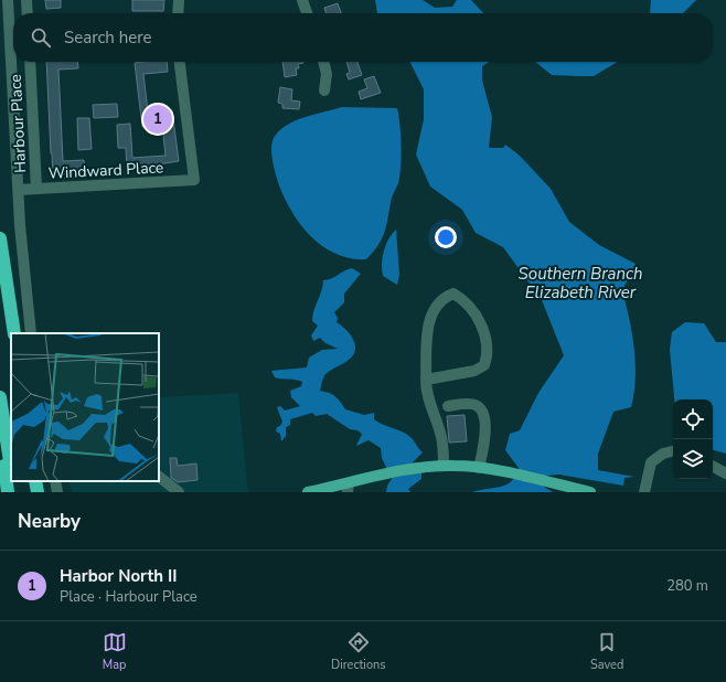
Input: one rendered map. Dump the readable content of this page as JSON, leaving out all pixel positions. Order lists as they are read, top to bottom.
{
  "streets": {
    "street": ["Harbour Place", "Windward Place"]
  },
  "crossings": [
    ["Harbour Place", "Windward Place"]
  ],
  "water": ["Southern Branch Elizabeth River"],
  "page": {
    "search": "Search here",
    "pins": "1",
    "heading": "Nearby",
    "list": [
      {
        "mark": "1",
        "name": "Harbor North II",
        "note": "Place · Harbour Place",
        "value": "280 m"
      }
    ],
    "nav": ["Map", "Directions", "Saved"]
  }
}
